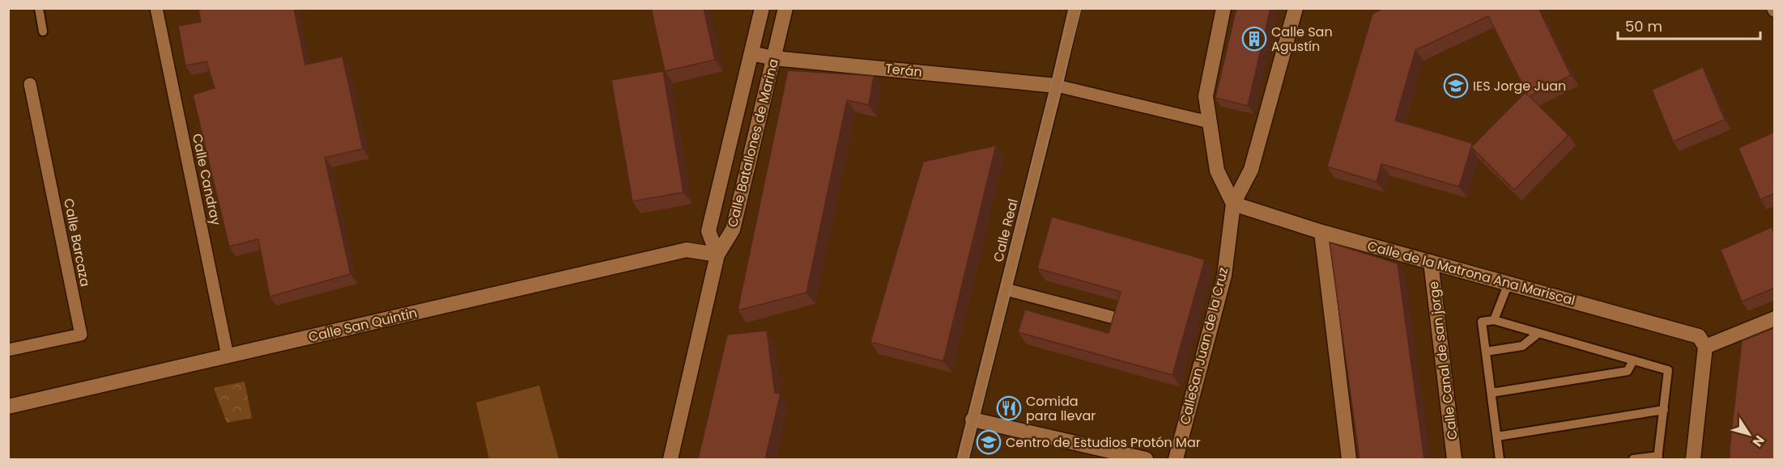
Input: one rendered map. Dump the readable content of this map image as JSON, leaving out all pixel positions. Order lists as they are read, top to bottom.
{
  "streets": {
    "street": [
      "Terán",
      "Calle Batallones de Marina",
      "Calle Candray",
      "Calle Real",
      "Calle Barcaza",
      "Calle de la Matrona Ana Mariscal",
      "Calle San Quintin",
      "CalleSan Juan de la Cruz",
      "Calle Canal de san jorge"
    ]
  },
  "crossings": [
    ["Terán", "Calle Batallones de Marina"],
    ["Terán", "Calle Real"],
    ["Calle Batallones de Marina", "Calle San Quintin"],
    ["Calle Candray", "Calle San Quintin"],
    ["Calle de la Matrona Ana Mariscal", "CalleSan Juan de la Cruz"],
    ["Calle de la Matrona Ana Mariscal", "Calle Canal de san jorge"]
  ],
  "places": {
    "building": ["Calle San Agustín"],
    "school or university": ["IES Jorge Juan", "Centro de Estudios Protón Mar"],
    "restaurant": ["Comida para llevar"]
  },
  "scale_bar": "50 m",
  "north": "bottom right"
}
